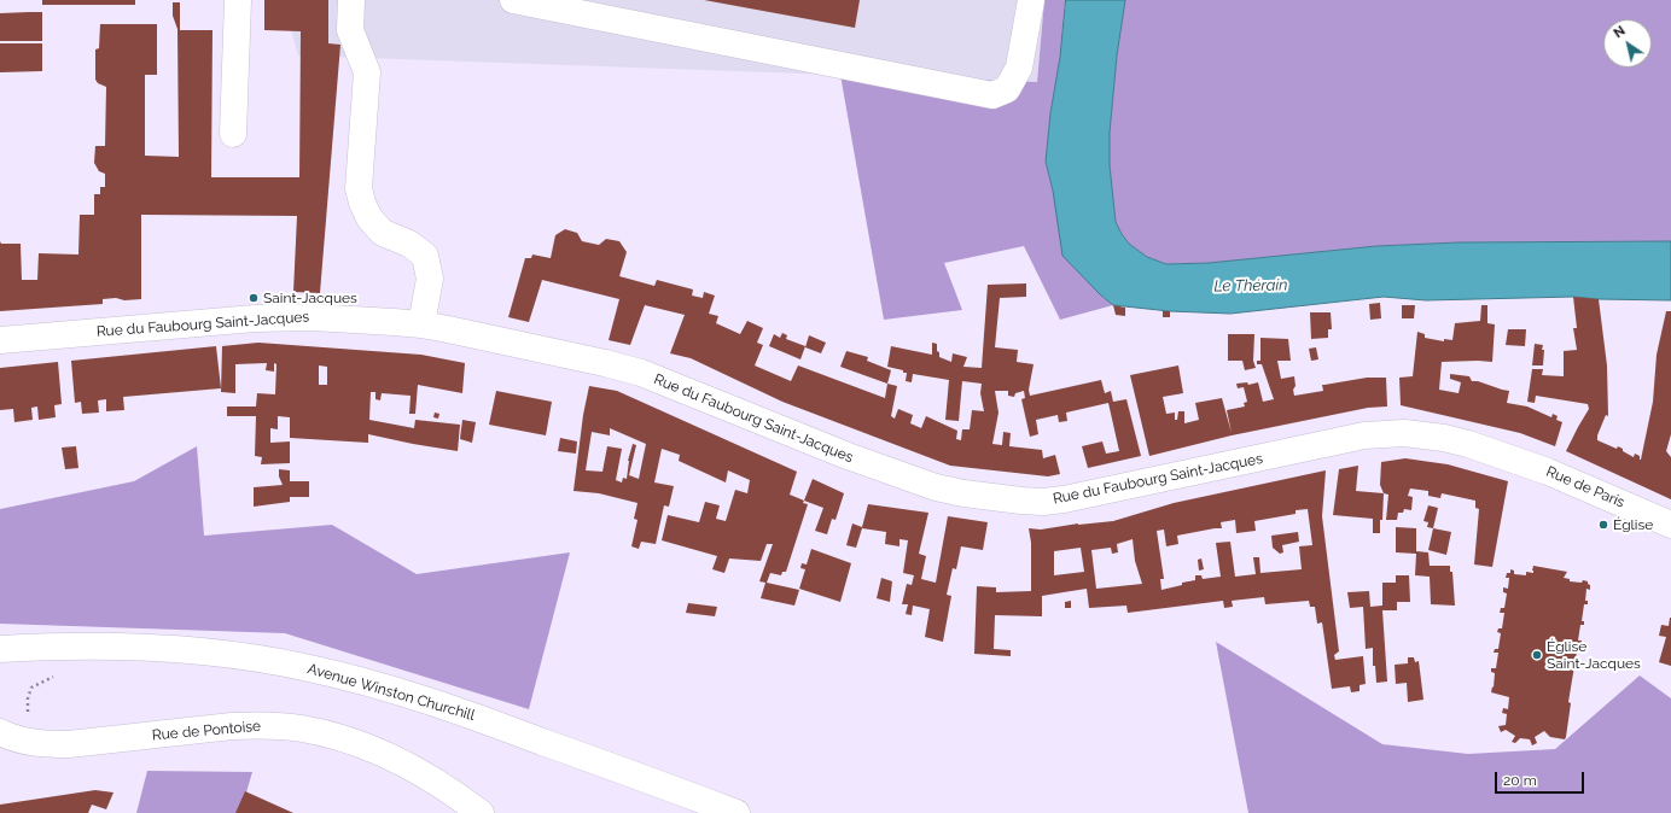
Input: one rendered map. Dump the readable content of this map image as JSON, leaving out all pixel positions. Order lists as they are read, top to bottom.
{
  "streets": {
    "street": [
      "Rue du Faubourg Saint-Jacques",
      "Rue de Paris",
      "Avenue Winston Churchill",
      "Rue de Pontoise"
    ]
  },
  "crossings": [
    ["Rue du Faubourg Saint-Jacques", "Rue de Paris"]
  ],
  "water": ["Le Thérain"],
  "places": ["Saint-Jacques", "Église", "Église Saint-Jacques"],
  "scale_bar": "20 m",
  "north": "top left"
}
